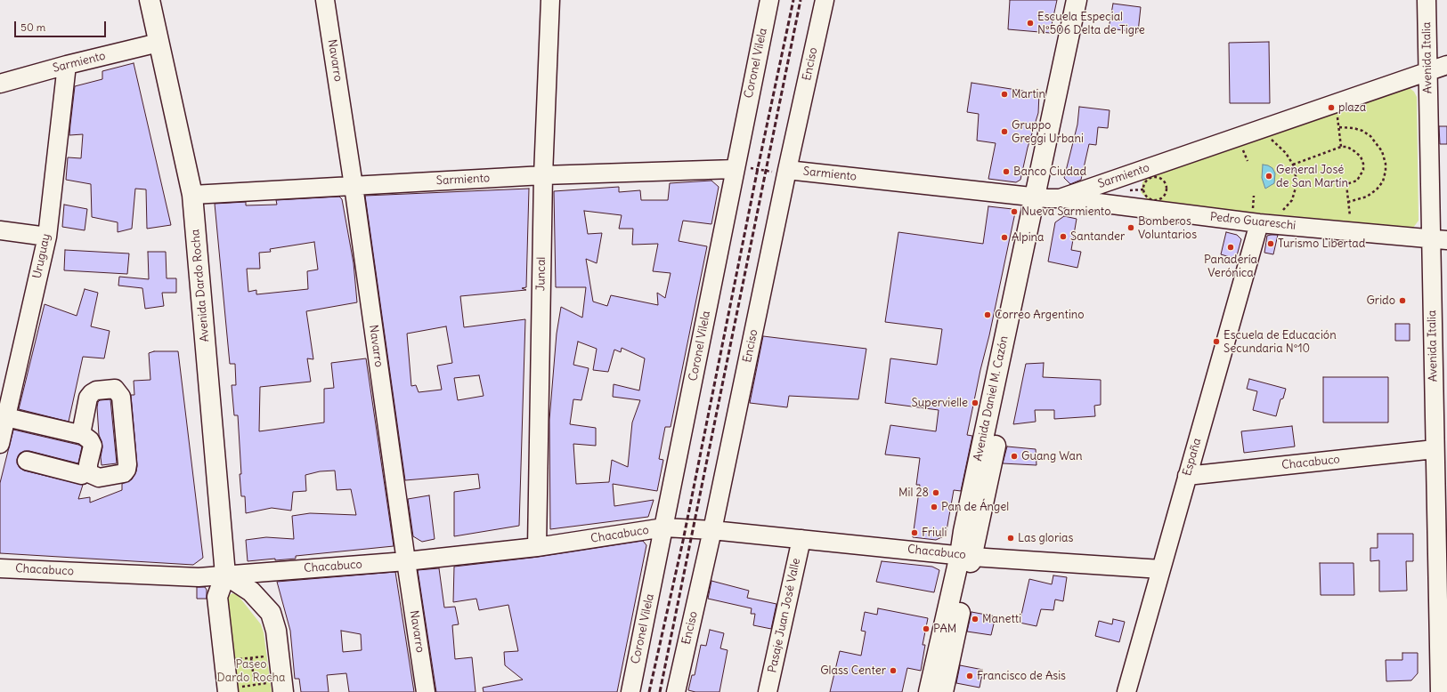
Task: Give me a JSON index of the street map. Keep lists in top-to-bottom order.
{
  "streets": {
    "main road": ["Avenida Dardo Rocha", "Avenida Daniel M. Cazón"],
    "street": [
      "Avenida Italia",
      "Navarro",
      "Sarmiento",
      "Coronel Vilela",
      "Enciso",
      "Pedro Guareschi",
      "Uruguay",
      "Juncal",
      "España",
      "Chacabuco",
      "Pasaje Juan José Valle"
    ]
  },
  "crossings": [
    ["Avenida Italia", "Sarmiento"],
    ["Avenida Italia", "Pedro Guareschi"],
    ["Avenida Italia", "Chacabuco"],
    ["Navarro", "Sarmiento"],
    ["Navarro", "Chacabuco"],
    ["Sarmiento", "Coronel Vilela"],
    ["Sarmiento", "Enciso"],
    ["Sarmiento", "Pedro Guareschi"],
    ["Sarmiento", "Uruguay"],
    ["Sarmiento", "Juncal"],
    ["Sarmiento", "Avenida Dardo Rocha"],
    ["Sarmiento", "Avenida Daniel M. Cazón"],
    ["Coronel Vilela", "Chacabuco"],
    ["Enciso", "Chacabuco"],
    ["Pedro Guareschi", "Avenida Daniel M. Cazón"],
    ["Pedro Guareschi", "España"],
    ["Juncal", "Chacabuco"],
    ["Avenida Dardo Rocha", "Chacabuco"],
    ["Avenida Daniel M. Cazón", "Chacabuco"],
    ["España", "Chacabuco"],
    ["Chacabuco", "Pasaje Juan José Valle"]
  ],
  "parks": ["Paseo Dardo Rocha"],
  "places": [
    "Escuela Especial Nº506 Delta de Tigre",
    "Martin",
    "plaza",
    "Gruppo Greggi Urbani",
    "Banco Ciudad",
    "General José de San Martín",
    "Nueva Sarmiento",
    "Bomberos Voluntarios",
    "Santander",
    "Alpina",
    "Turismo Libertad",
    "Panadería Verónica",
    "Grido",
    "Correo Argentino",
    "Escuela de Educación Secundaria Nº10",
    "Supervielle",
    "Guang Wan",
    "Mil 28",
    "Pan de Ángel",
    "Friuli",
    "Las glorias",
    "Manetti",
    "PAM",
    "Glass Center",
    "Francisco de Asis"
  ],
  "scale_bar": "50 m"
}
